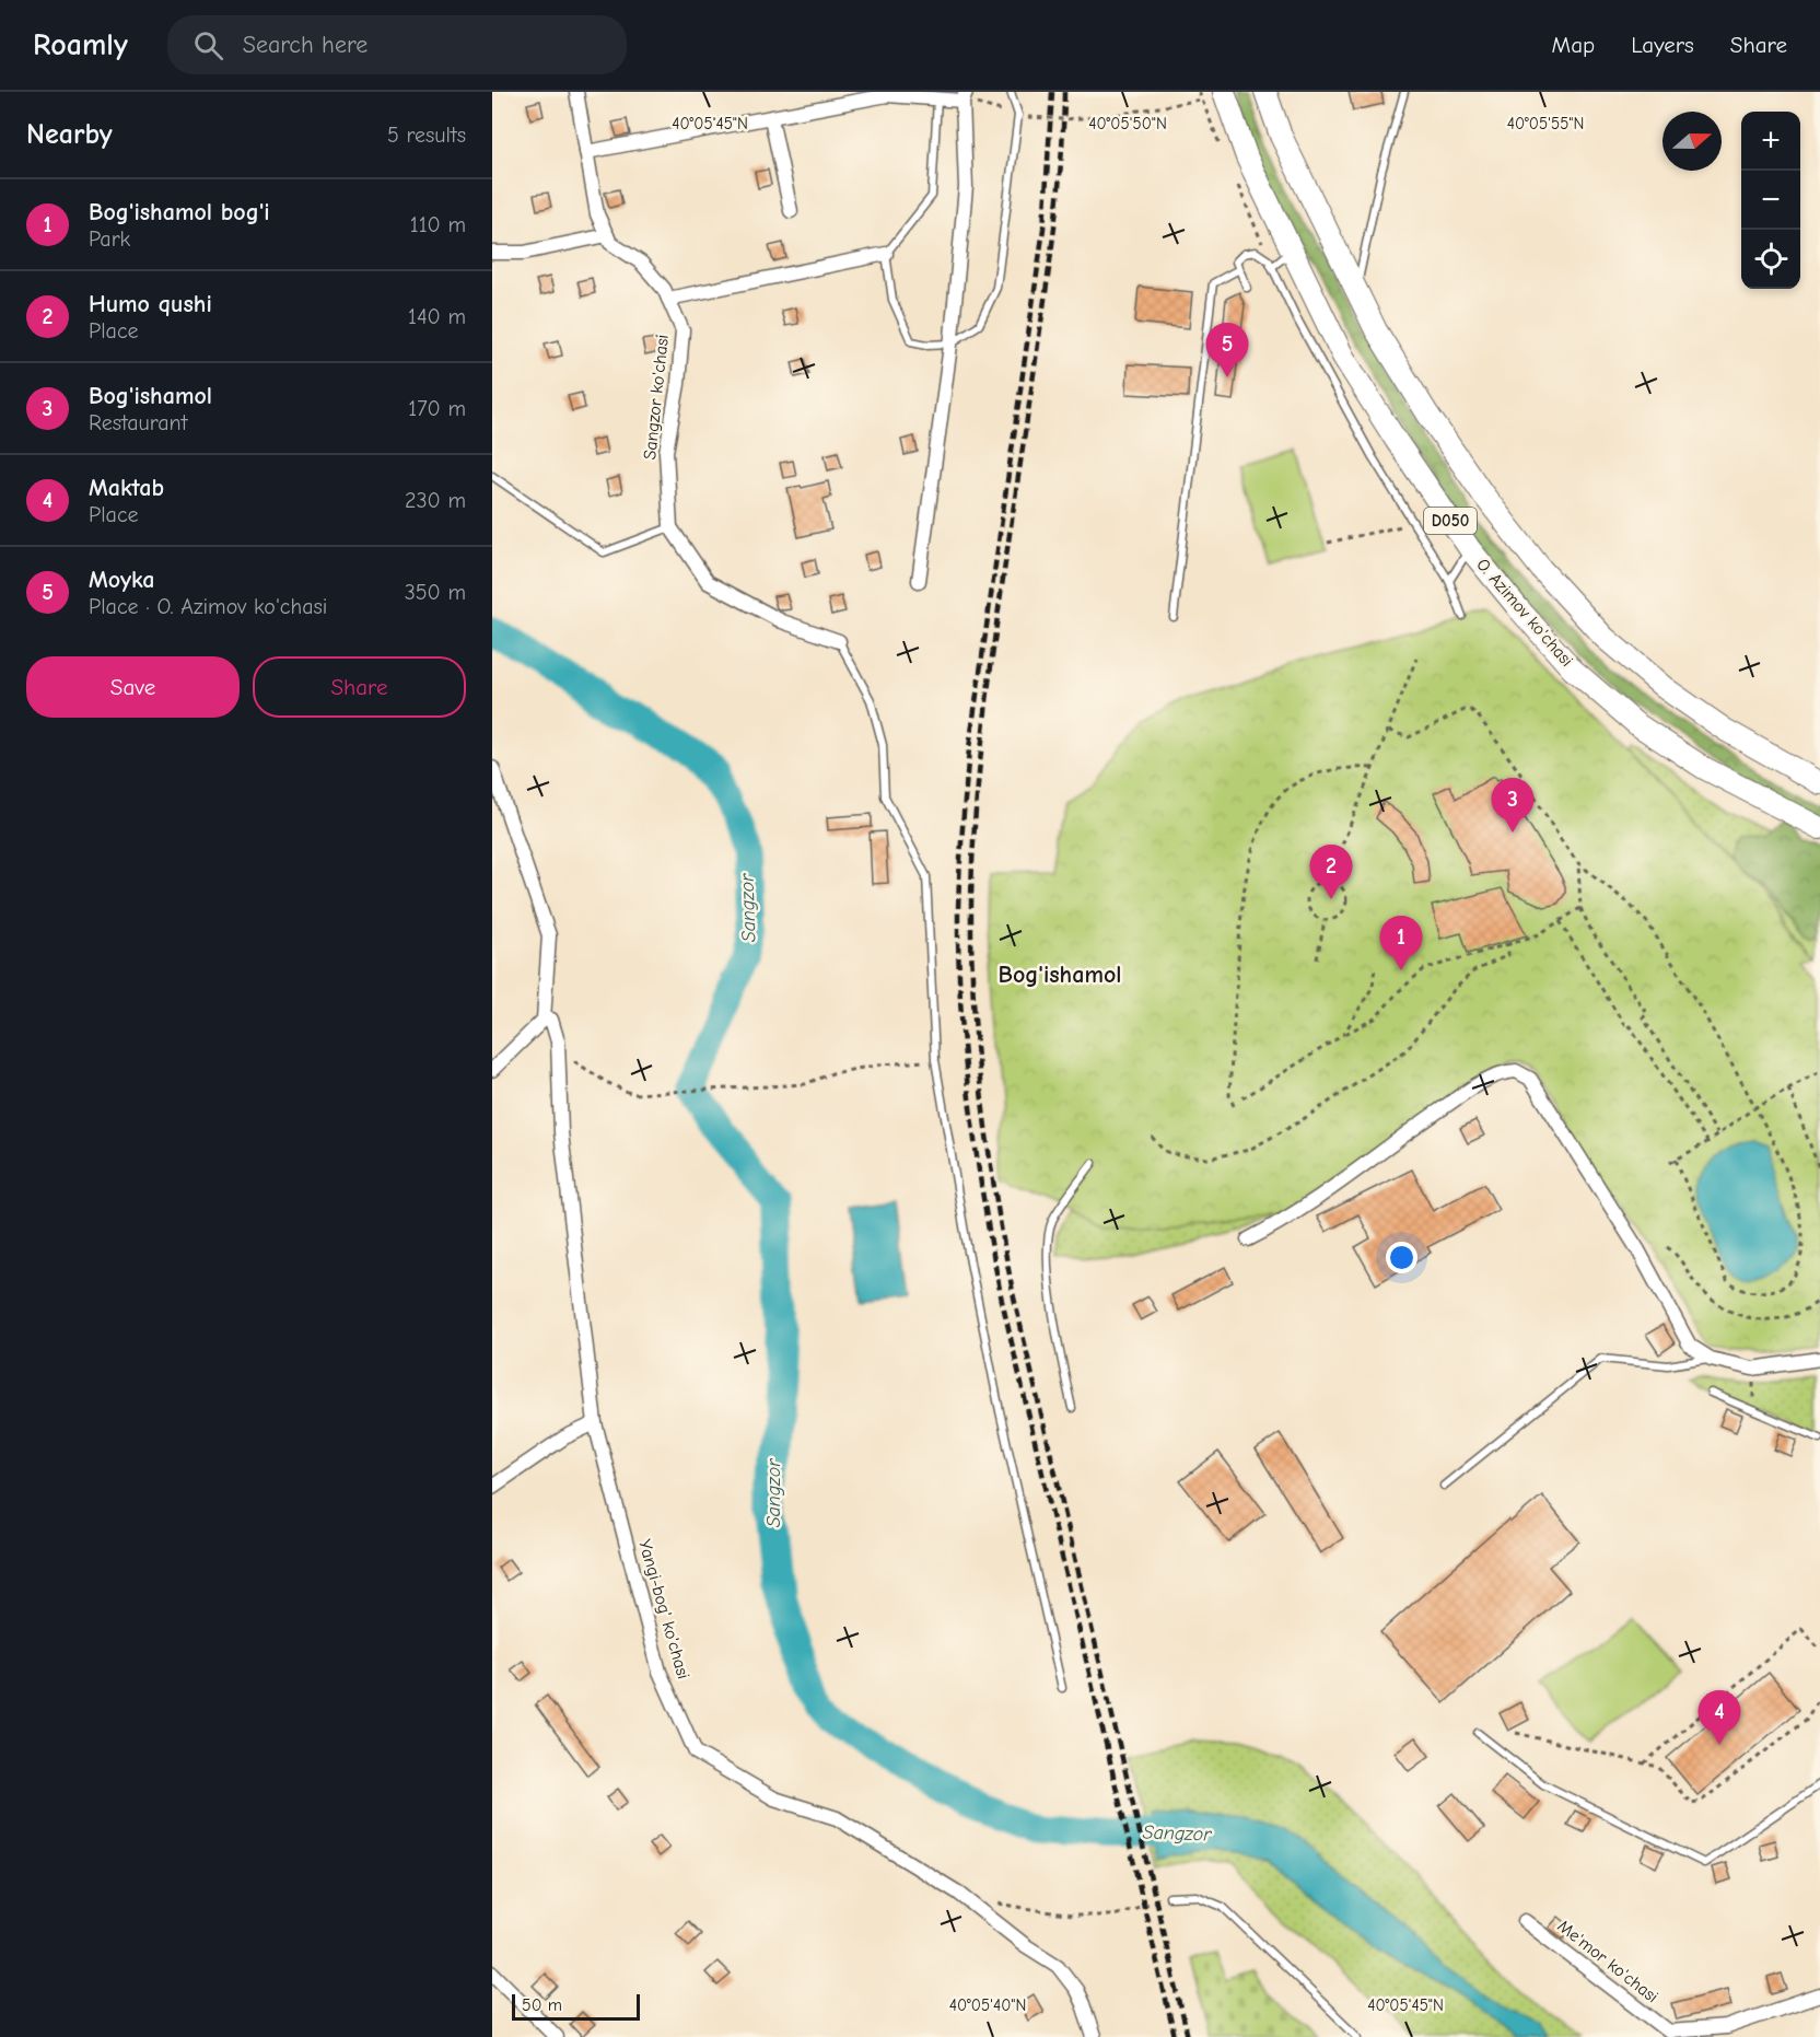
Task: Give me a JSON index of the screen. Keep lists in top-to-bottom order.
{
  "streets": {
    "main road": ["D050", "O. Azimov ko'chasi"],
    "street": ["Sangzor ko'chasi", "Yangi-bog' ko'chasi", "Me'mor ko'chasi"]
  },
  "districts": ["Bog'ishamol"],
  "water": ["Sangzor"],
  "scale_bar": "50 m",
  "north": "right",
  "page": {
    "header": "Roamly",
    "search": "Search here",
    "nav": ["Map", "Layers", "Share"],
    "heading": ["Nearby", "5 results"],
    "map_buttons": ["+", "−"],
    "list": [
      {
        "mark": "1",
        "name": "Bog'ishamol bog'i",
        "note": "Park",
        "value": "110 m"
      },
      {
        "mark": "2",
        "name": "Humo qushi",
        "note": "Place",
        "value": "140 m"
      },
      {
        "mark": "3",
        "name": "Bog'ishamol",
        "note": "Restaurant",
        "value": "170 m"
      },
      {
        "mark": "4",
        "name": "Maktab",
        "note": "Place",
        "value": "230 m"
      },
      {
        "mark": "5",
        "name": "Moyka",
        "note": "Place · O. Azimov ko'chasi",
        "value": "350 m"
      }
    ],
    "pins": [
      "5",
      "3",
      "2",
      "1",
      "4"
    ],
    "buttons": ["Save", "Share"],
    "scale": "50 m"
  },
  "coordinates": [
    "40°05'55\"N",
    "40°05'45\"N",
    "40°05'50\"N",
    "40°05'40\"N"
  ]
}
